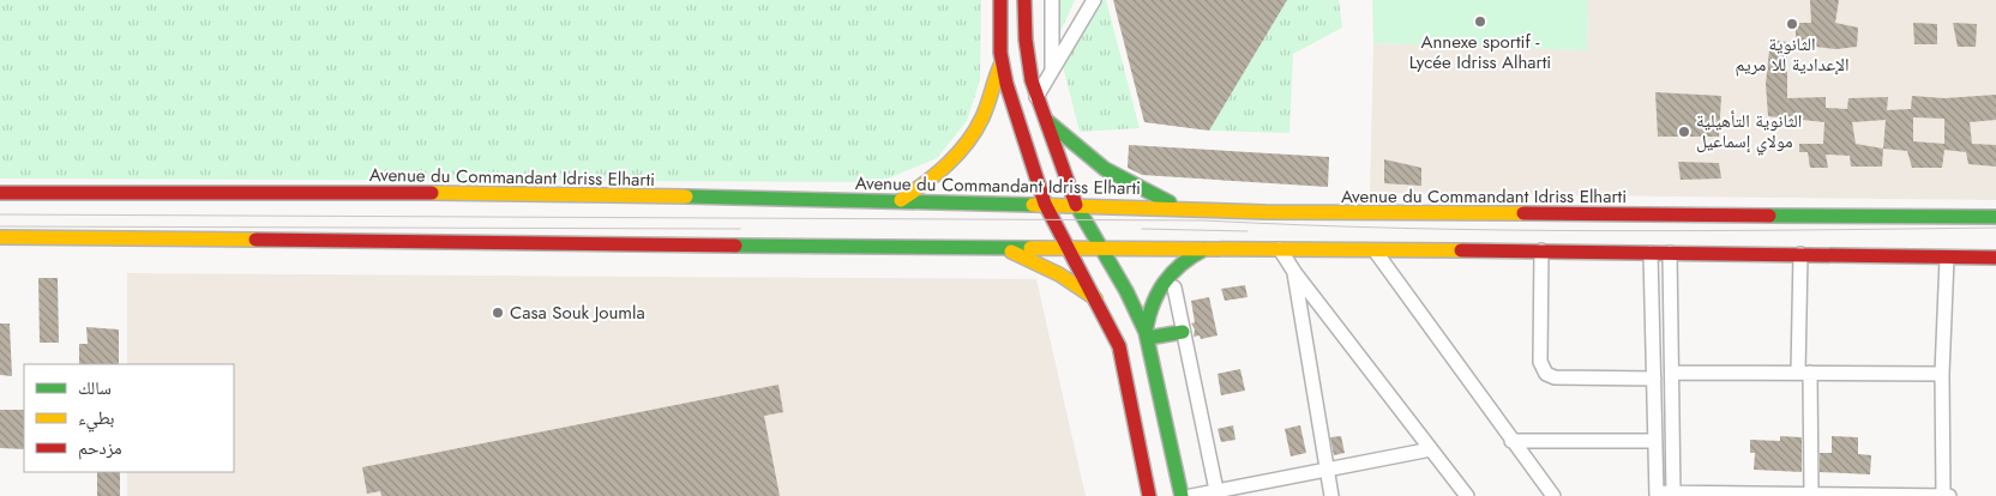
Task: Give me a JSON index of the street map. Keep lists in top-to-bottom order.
{
  "streets": {
    "main road": ["Avenue du Commandant Idriss Elharti"]
  },
  "places": [
    "Annexe sportif - Lycée Idriss Alharti",
    "الثانوية الإعدادية للا مريم",
    "الثانوية التأهيلية مولاي إسماعيل",
    "Casa Souk Joumla"
  ],
  "legend": ["سالك", "بطيء", "مزدحم"]
}
